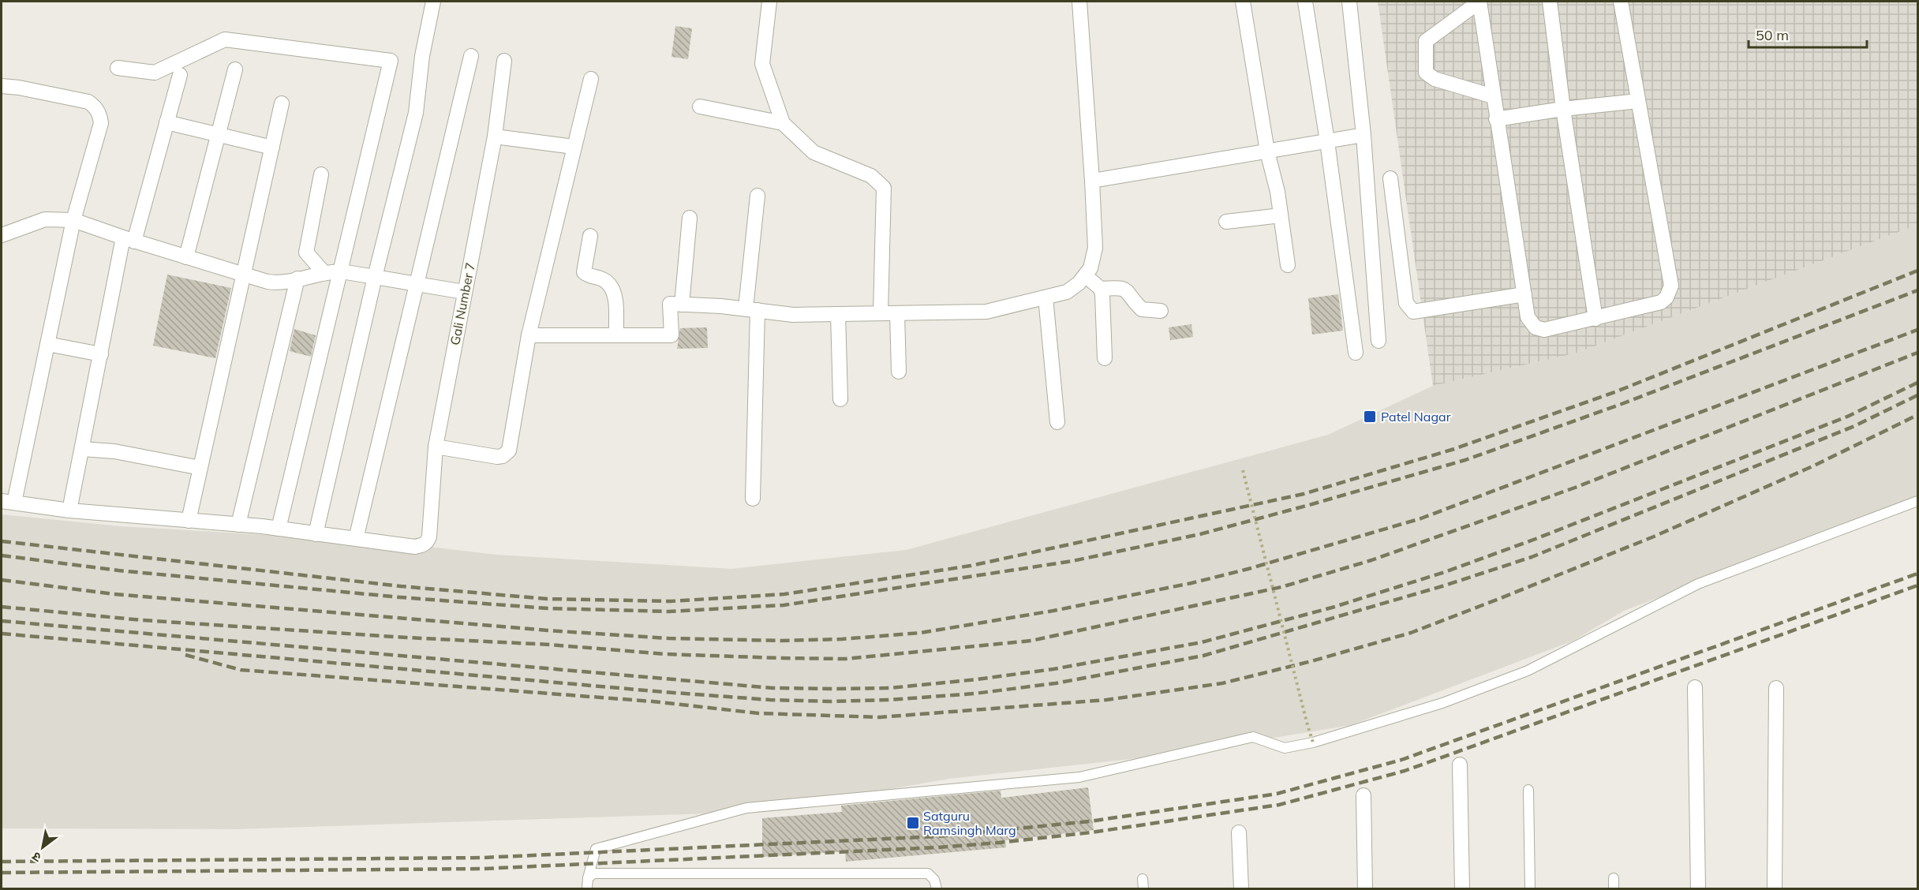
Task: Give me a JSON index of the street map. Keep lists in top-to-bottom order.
{
  "streets": {
    "street": ["Gali Number 7"]
  },
  "places": {
    "transit": ["Patel Nagar", "Satguru Ramsingh Marg"]
  },
  "scale_bar": "50 m",
  "north": "bottom left"
}
